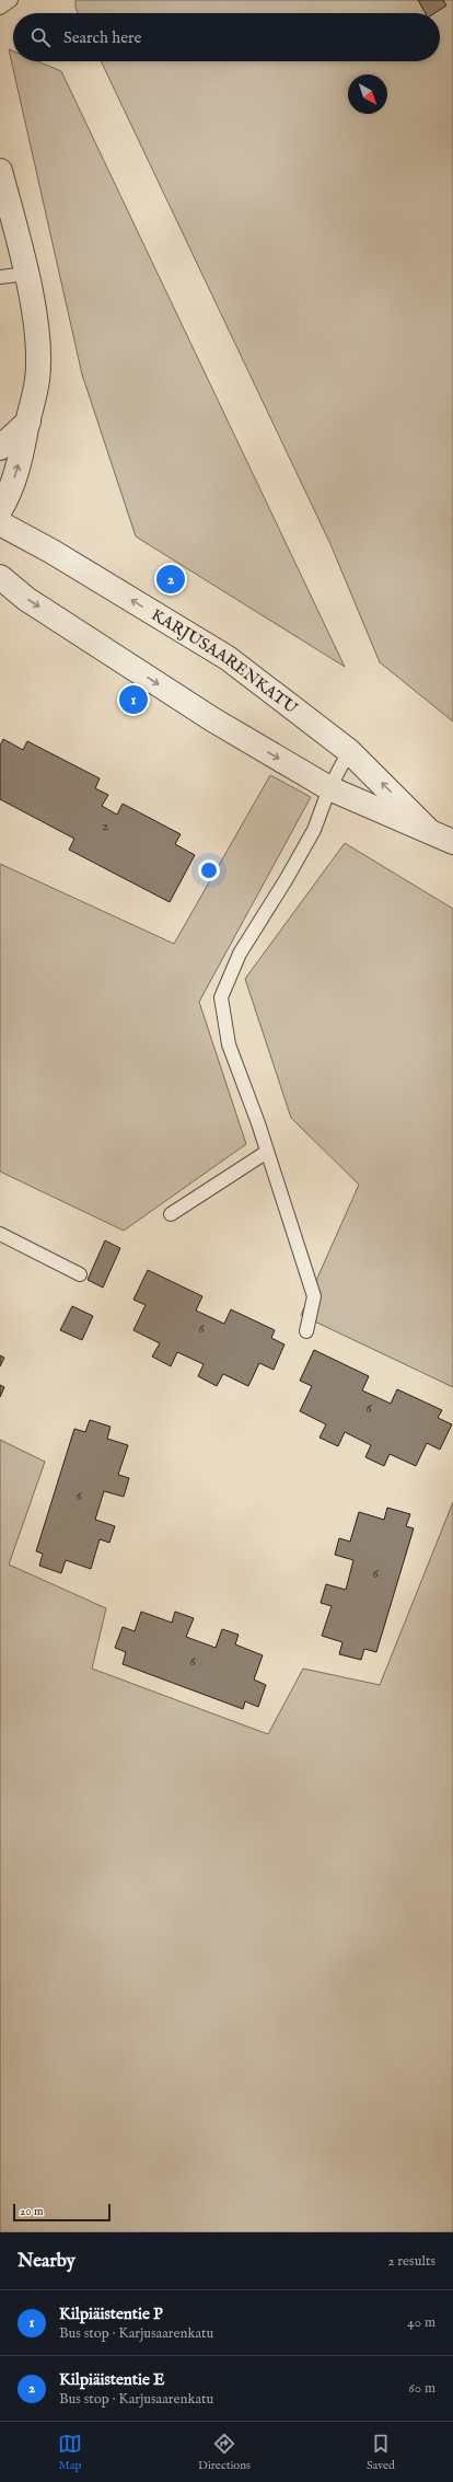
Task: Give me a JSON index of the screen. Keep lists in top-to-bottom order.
{
  "streets": {
    "street": ["KARJUSAARENKATU"]
  },
  "house_numbers": [
    "2",
    "6",
    "6",
    "6",
    "6",
    "6"
  ],
  "scale_bar": "20 m",
  "north": "bottom right",
  "page": {
    "search": "Search here",
    "pins": ["2", "1"],
    "scale": "20 m",
    "heading": ["Nearby", "2 results"],
    "list": [
      {
        "mark": "1",
        "name": "Kilpiäistentie P",
        "note": "Bus stop · Karjusaarenkatu",
        "value": "40 m"
      },
      {
        "mark": "2",
        "name": "Kilpiäistentie E",
        "note": "Bus stop · Karjusaarenkatu",
        "value": "60 m"
      }
    ],
    "nav": ["Map", "Directions", "Saved"]
  }
}
